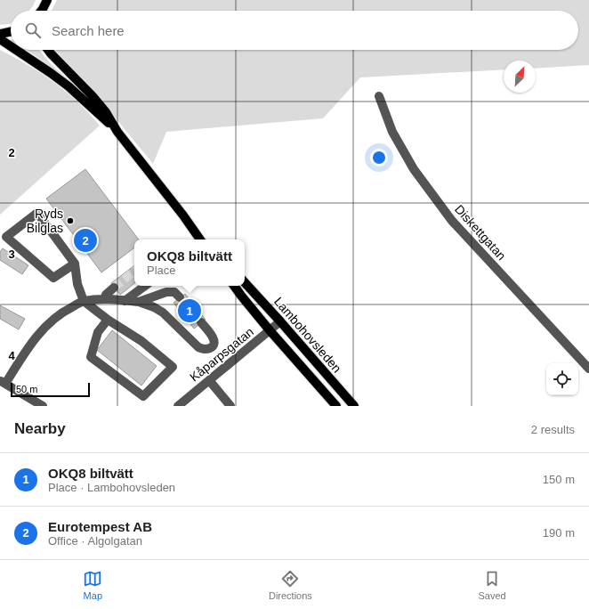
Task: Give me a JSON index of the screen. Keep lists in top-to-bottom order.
{
  "streets": {
    "main road": ["Lambohovsleden"],
    "street": ["Diskettgatan", "Kåparpsgatan"]
  },
  "crossings": [
    ["Lambohovsleden", "Kåparpsgatan"]
  ],
  "places": ["Ryds Bilglas"],
  "scale_bar": "50 m",
  "north": "top right",
  "page": {
    "search": "Search here",
    "pins": ["2", "1"],
    "popup": ["OKQ8 biltvätt", "Place"],
    "scale": "50 m",
    "heading": ["Nearby", "2 results"],
    "list": [
      {
        "mark": "1",
        "name": "OKQ8 biltvätt",
        "note": "Place · Lambohovsleden",
        "value": "150 m"
      },
      {
        "mark": "2",
        "name": "Eurotempest AB",
        "note": "Office · Algolgatan",
        "value": "190 m"
      }
    ],
    "nav": ["Map", "Directions", "Saved"]
  },
  "grid": {
    "rows": ["2", "3", "4"]
  }
}
